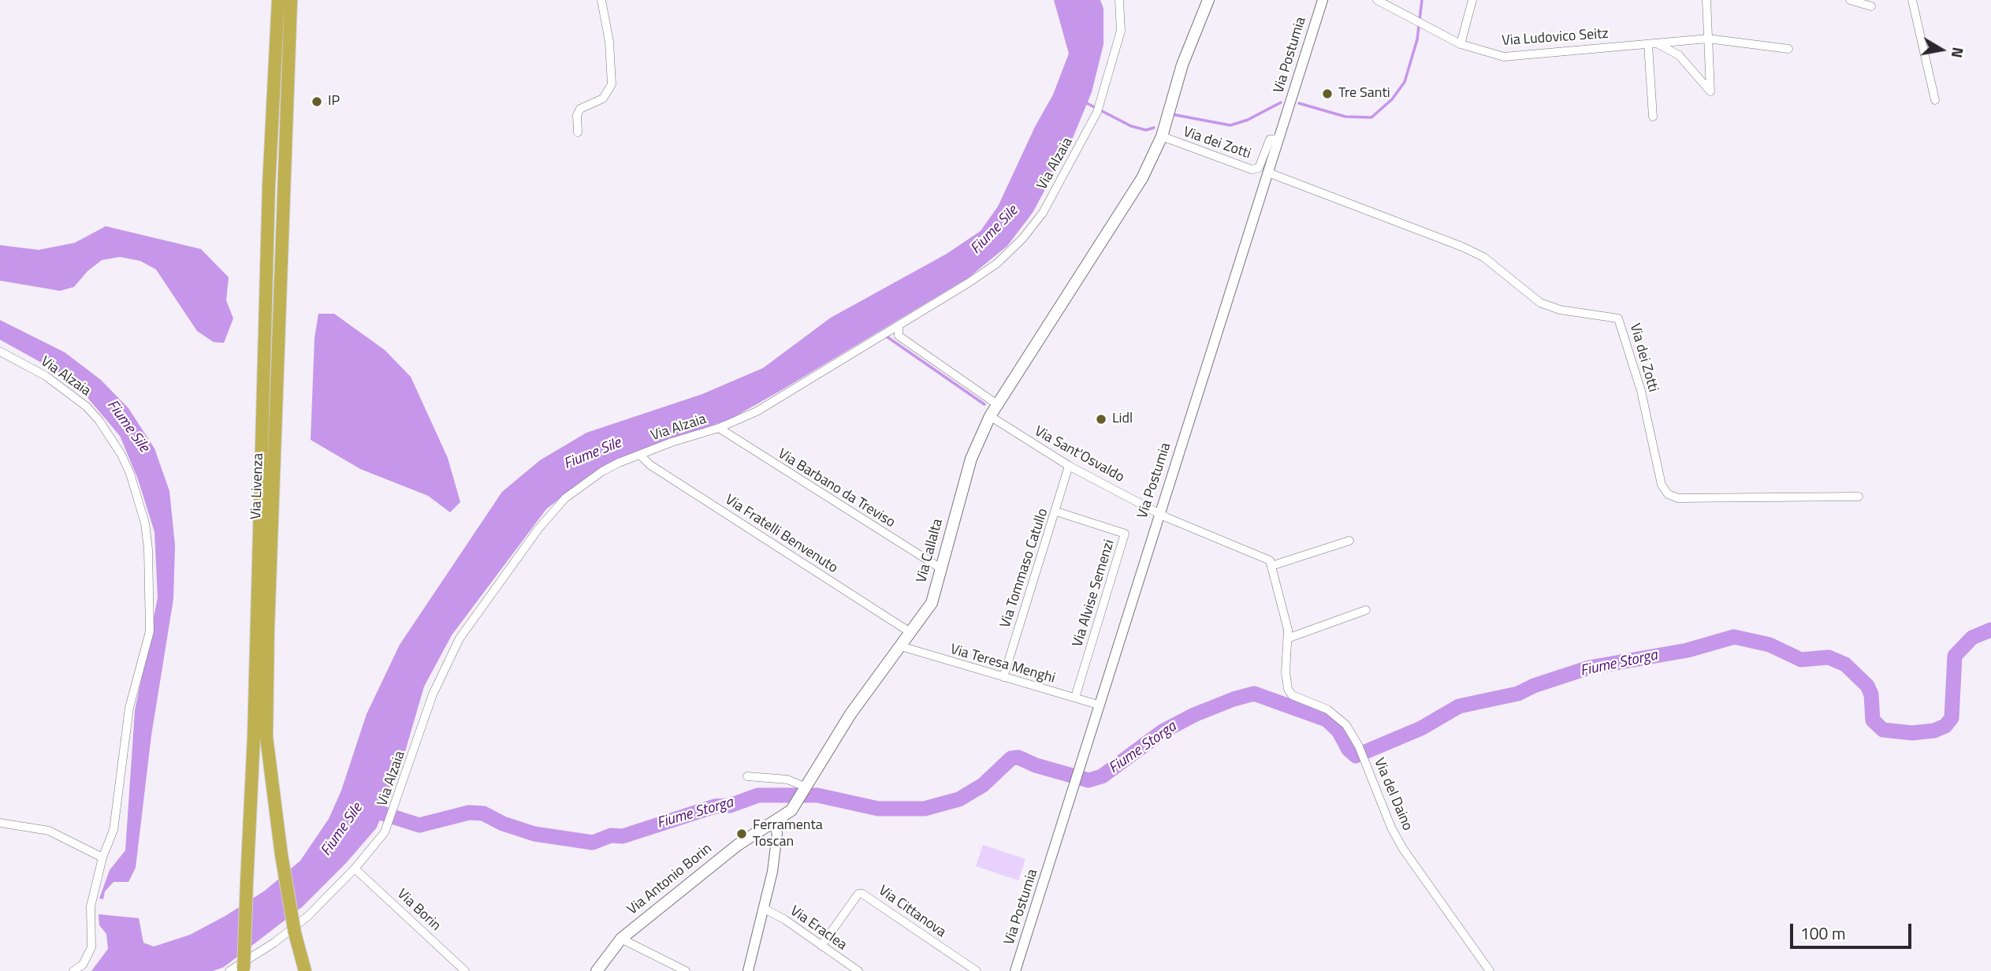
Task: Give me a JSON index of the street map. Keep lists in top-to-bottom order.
{
  "streets": {
    "highway": ["Via Livenza"],
    "main road": ["Via Callalta", "Via Antonio Borin"],
    "street": [
      "Via Ludovico Seitz",
      "Via Postumia",
      "Via dei Zotti",
      "Via Alzaia",
      "Via Sant'Osvaldo",
      "Via Barbano da Treviso",
      "Via Fratelli Benvenuto",
      "Via Tommaso Catullo",
      "Via Alvise Semenzi",
      "Via Teresa Menghi",
      "Via del Daino",
      "Via Borin",
      "Via Cittanova",
      "Via Eraclea"
    ]
  },
  "crossings": [
    ["Via Postumia", "Via dei Zotti"],
    ["Via Postumia", "Via Sant'Osvaldo"],
    ["Via Postumia", "Via Teresa Menghi"],
    ["Via Postumia", "Via del Daino"],
    ["Via dei Zotti", "Via Callalta"],
    ["Via Alzaia", "Via Barbano da Treviso"],
    ["Via Alzaia", "Via Fratelli Benvenuto"],
    ["Via Alzaia", "Via Borin"],
    ["Via Sant'Osvaldo", "Via Callalta"],
    ["Via Sant'Osvaldo", "Via Tommaso Catullo"],
    ["Via Sant'Osvaldo", "Via del Daino"],
    ["Via Barbano da Treviso", "Via Callalta"],
    ["Via Fratelli Benvenuto", "Via Callalta"],
    ["Via Callalta", "Via Teresa Menghi"],
    ["Via Callalta", "Via Antonio Borin"],
    ["Via Tommaso Catullo", "Via Alvise Semenzi"],
    ["Via Tommaso Catullo", "Via Teresa Menghi"],
    ["Via Alvise Semenzi", "Via Teresa Menghi"],
    ["Via Cittanova", "Via Eraclea"]
  ],
  "water": ["Fiume Sile", "Fiume Storga"],
  "places": [
    "Tre Santi",
    "IP",
    "Lidl",
    "Ferramenta Toscan"
  ],
  "scale_bar": "100 m",
  "north": "right"
}
